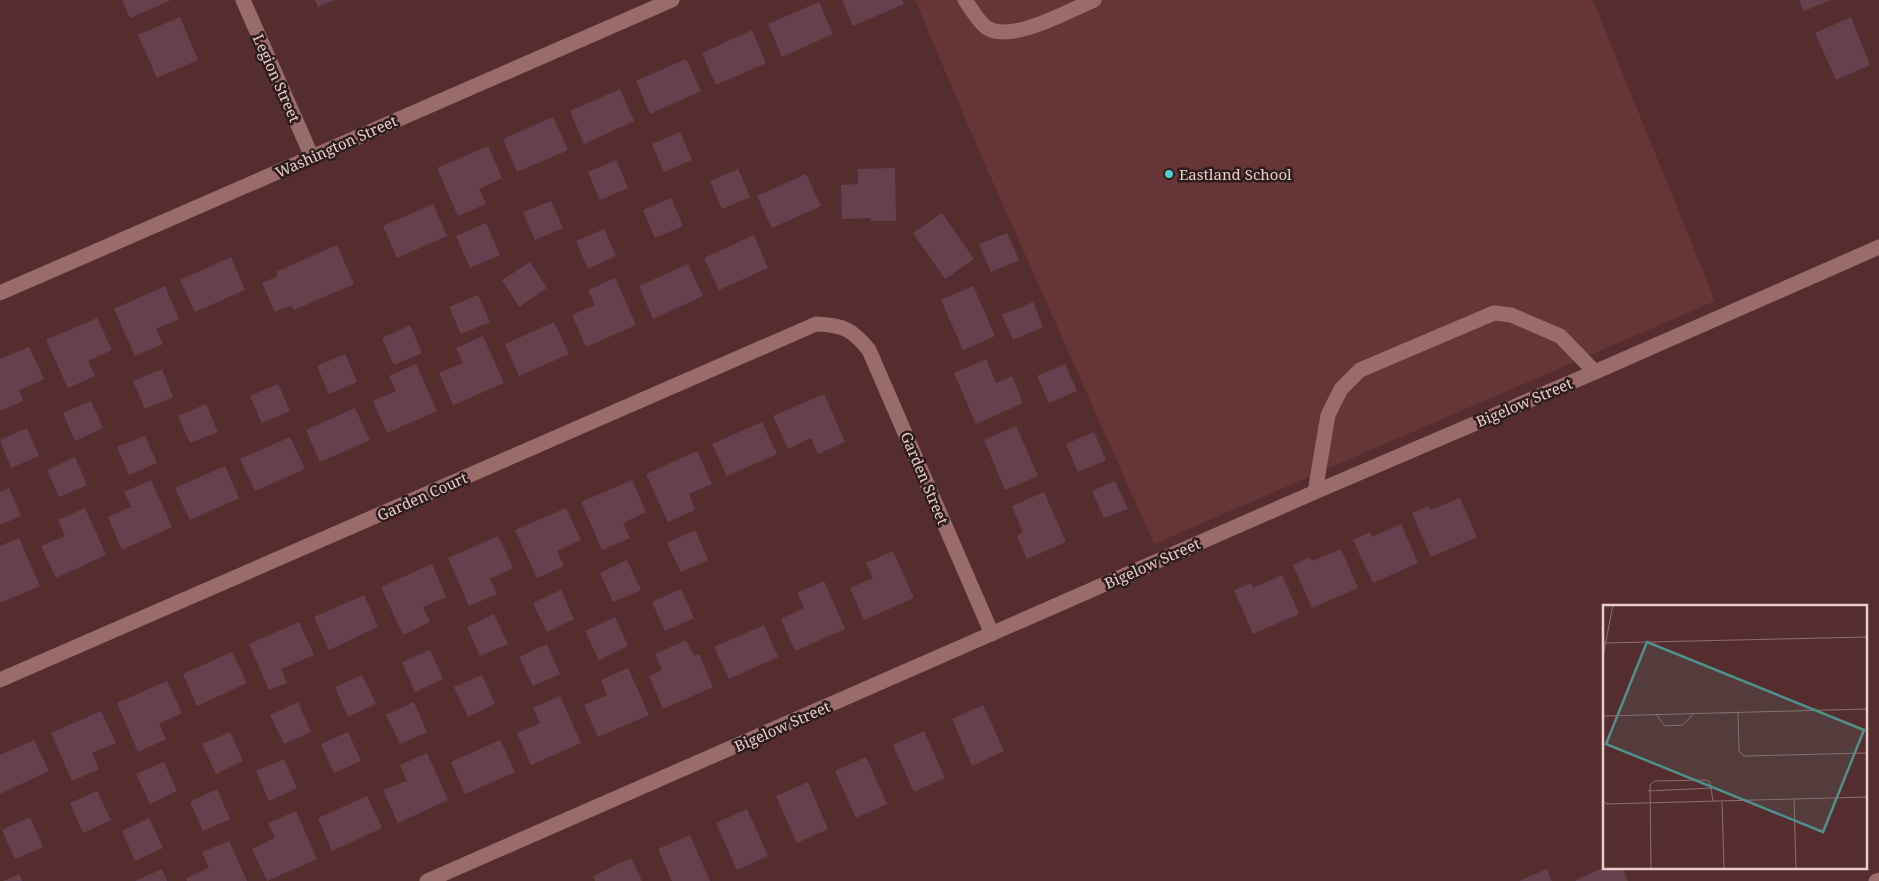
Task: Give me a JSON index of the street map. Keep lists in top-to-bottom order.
{
  "streets": {
    "street": [
      "Legion Street",
      "Washington Street",
      "Bigelow Street",
      "Garden Street",
      "Garden Court"
    ]
  },
  "crossings": [
    ["Legion Street", "Washington Street"],
    ["Bigelow Street", "Garden Street"],
    ["Garden Street", "Garden Court"]
  ],
  "places": ["Eastland School"]
}
